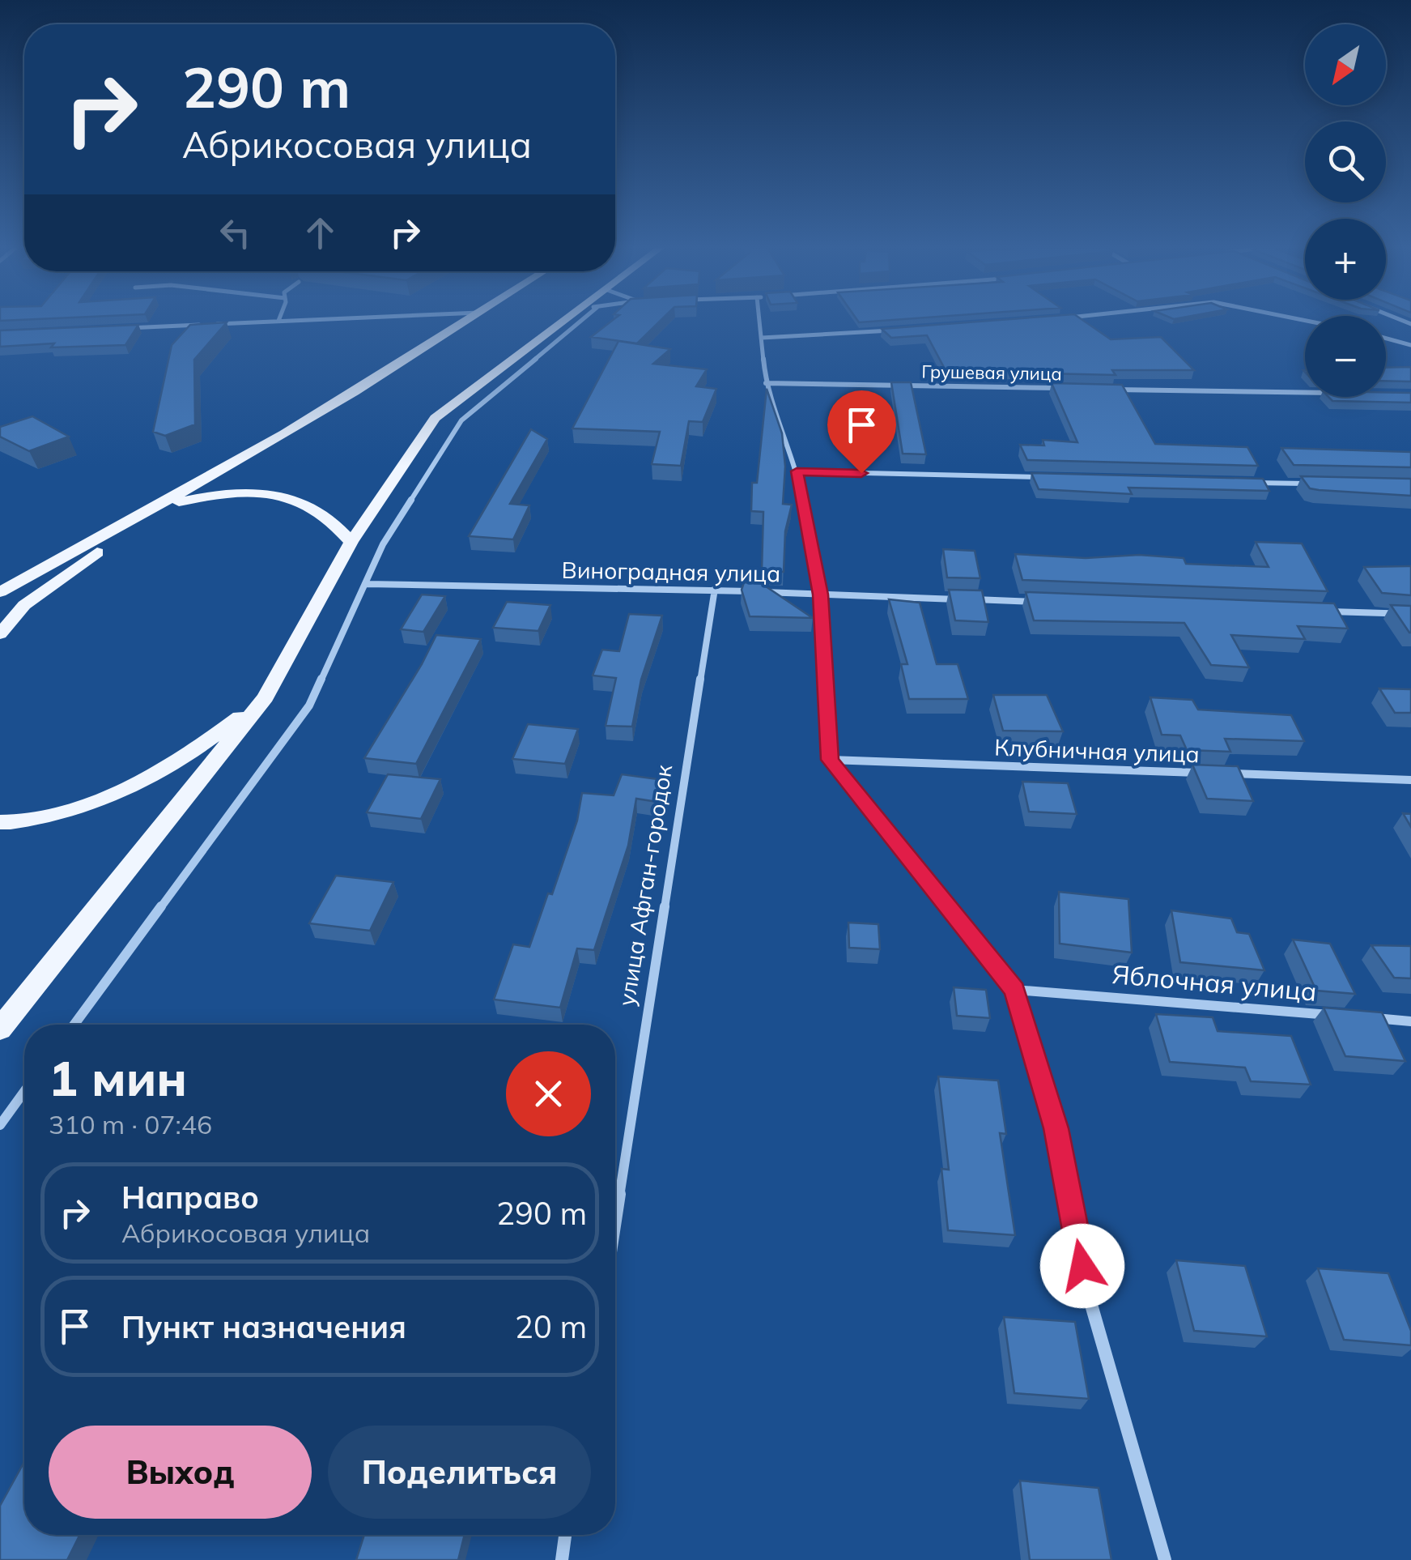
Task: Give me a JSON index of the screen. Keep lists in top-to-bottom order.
{
  "streets": {
    "street": [
      "Грушевая улица",
      "Виноградная улица",
      "Клубничная улица",
      "улица Афган-городок",
      "Яблочная улица"
    ]
  },
  "crossings": [
    ["Виноградная улица", "улица Афган-городок"]
  ],
  "north": "bottom left",
  "page": {
    "map_buttons": ["+", "−"],
    "turn": ["290 m", "Абрикосовая улица"],
    "heading": ["1 мин", "310 m · 07:46"],
    "list": [
      {
        "name": "Направо",
        "note": "Абрикосовая улица",
        "value": "290 m"
      },
      {
        "name": "Пункт назначения",
        "value": "20 m"
      }
    ],
    "buttons": ["Выход", "Поделиться"]
  }
}
